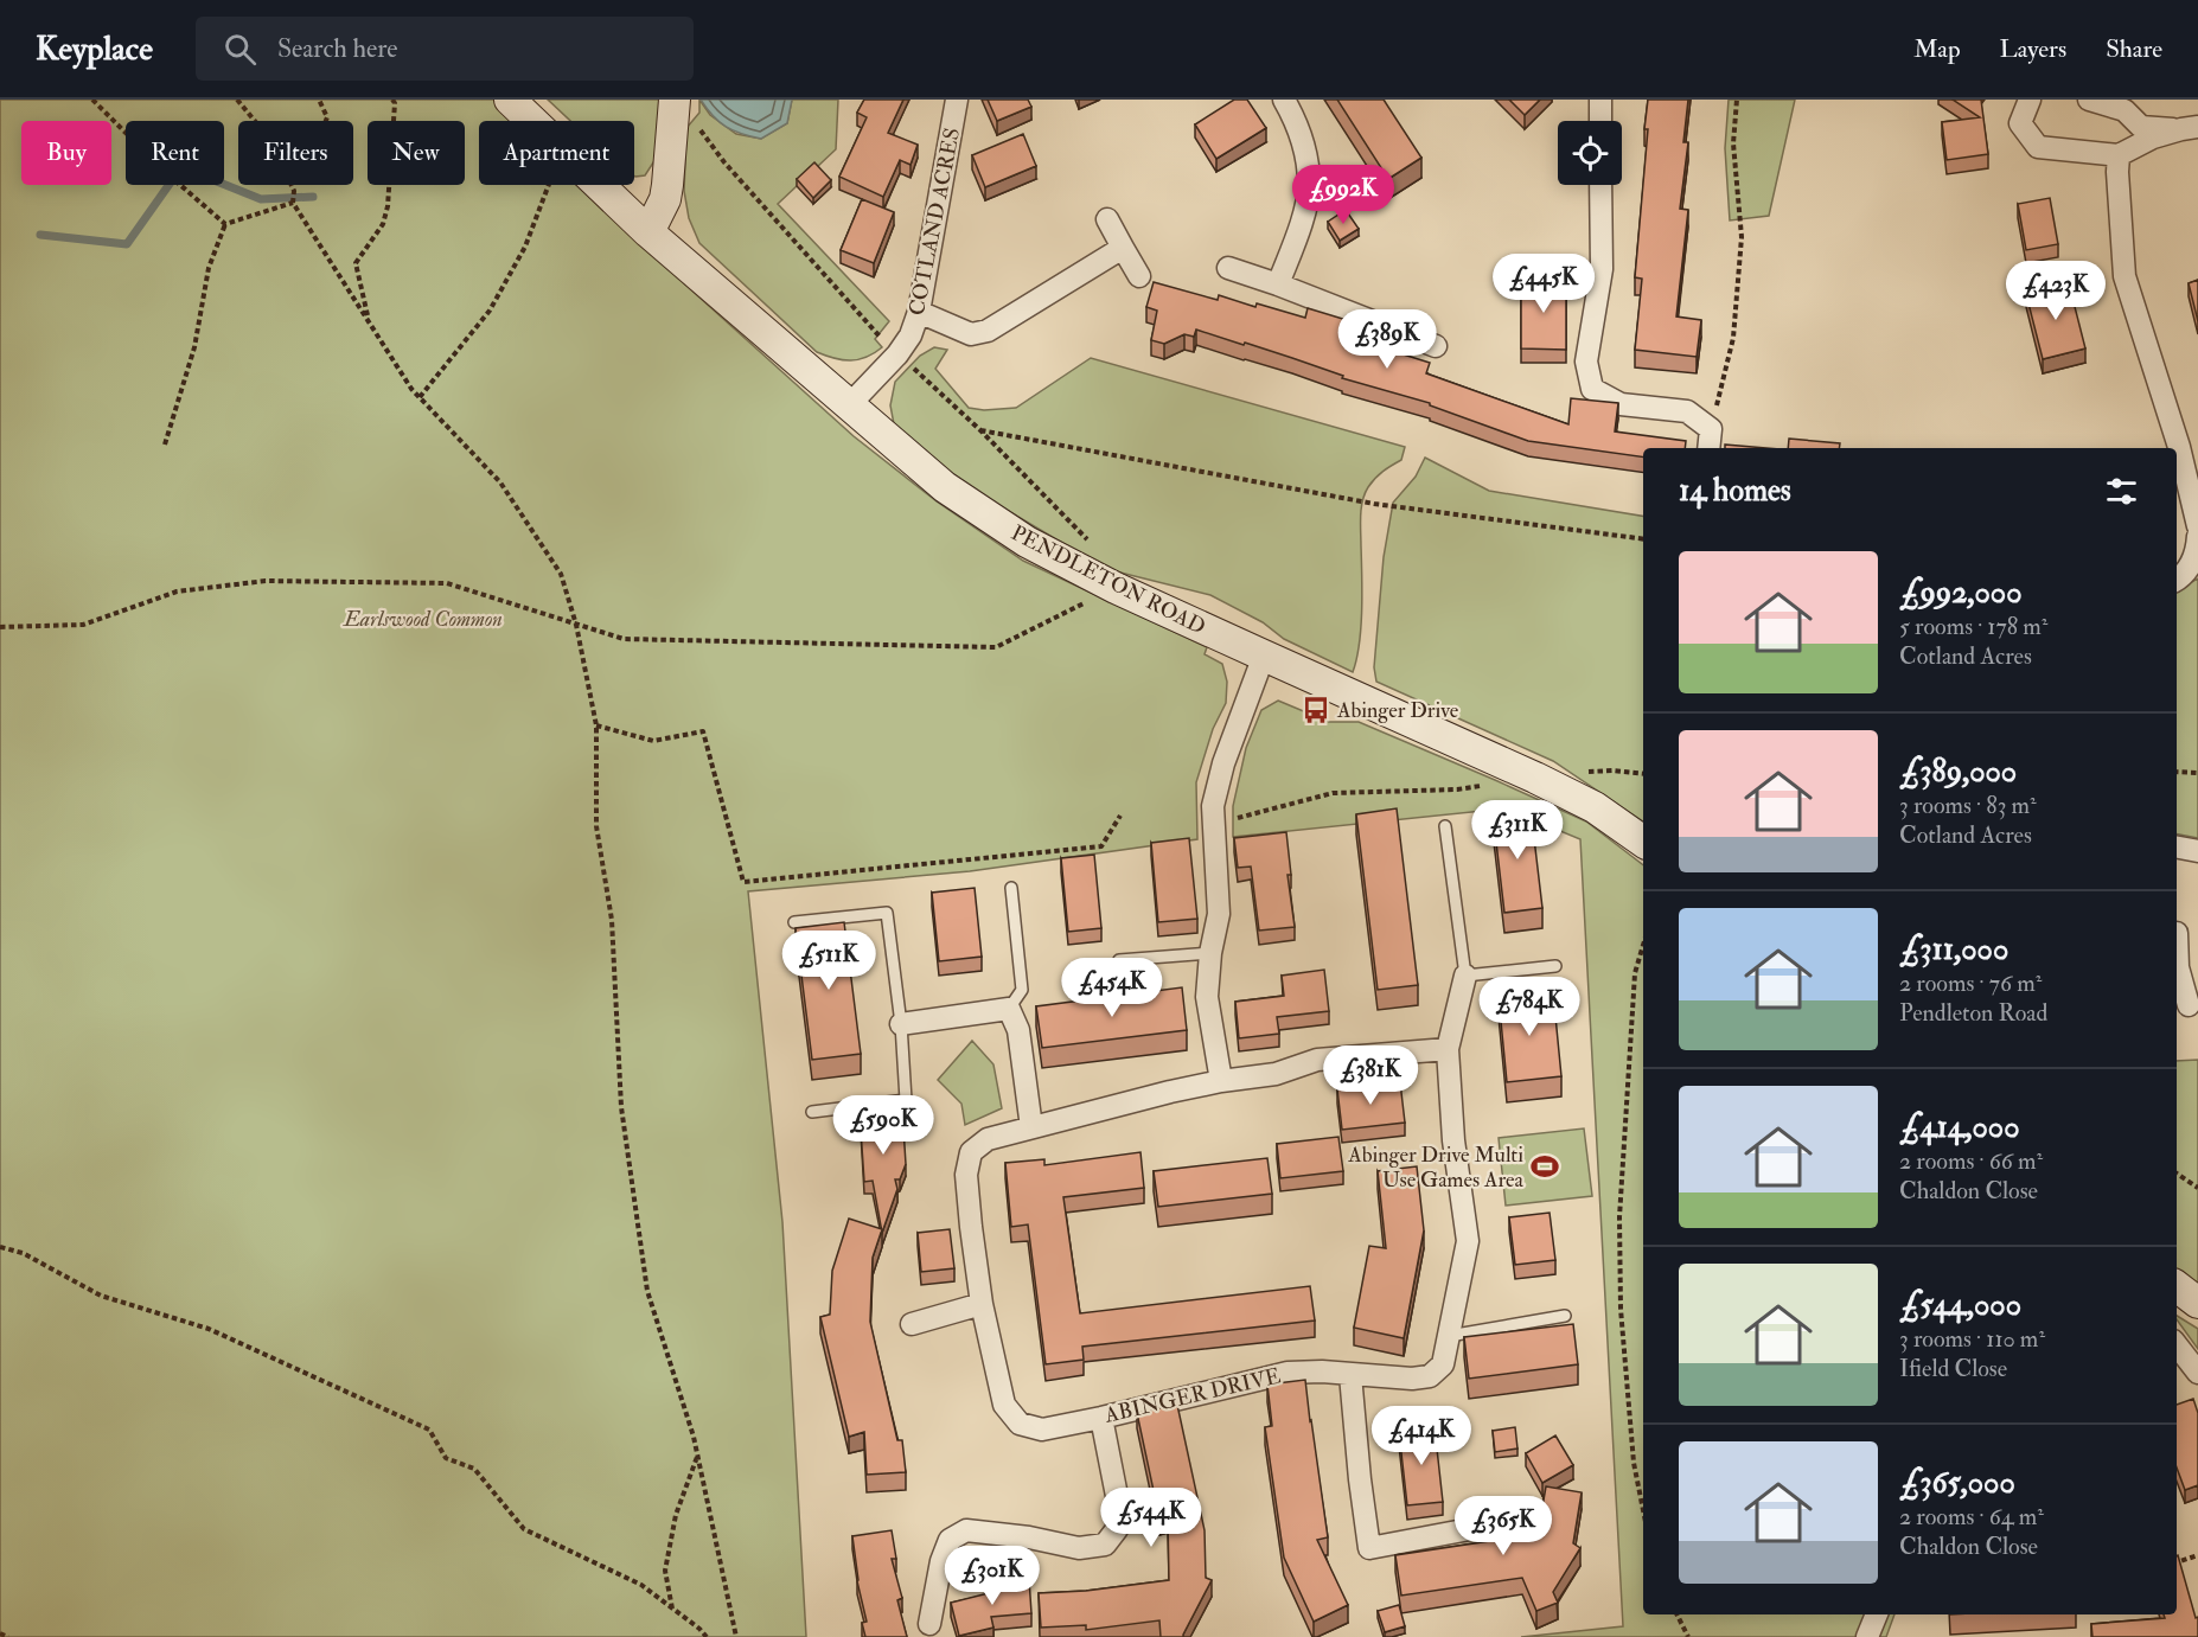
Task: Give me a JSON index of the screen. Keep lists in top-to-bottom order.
{
  "streets": {
    "street": ["COTLAND ACRES", "PENDLETON ROAD", "ABINGER DRIVE"]
  },
  "crossings": [
    ["COTLAND ACRES", "PENDLETON ROAD"]
  ],
  "parks": ["Earlswood Common"],
  "places": {
    "bus stop": ["Abinger Drive"],
    "sports": ["Abinger Drive Multi Use Games Area"]
  },
  "page": {
    "header": "Keyplace",
    "search": "Search here",
    "nav": ["Map", "Layers", "Share"],
    "chip": [
      "Buy",
      "Rent",
      "Filters",
      "New",
      "Apartment"
    ],
    "price": [
      "£992K",
      "£445K",
      "£423K",
      "£389K",
      "£311K",
      "£511K",
      "£454K",
      "£784K",
      "£381K",
      "£590K",
      "£414K",
      "£544K",
      "£365K",
      "£301K"
    ],
    "heading": "14 homes",
    "list": [
      {
        "name": "£992,000",
        "note": "5 rooms · 178 m² · Cotland Acres"
      },
      {
        "name": "£389,000",
        "note": "3 rooms · 83 m² · Cotland Acres"
      },
      {
        "name": "£311,000",
        "note": "2 rooms · 76 m² · Pendleton Road"
      },
      {
        "name": "£414,000",
        "note": "2 rooms · 66 m² · Chaldon Close"
      },
      {
        "name": "£544,000",
        "note": "3 rooms · 110 m² · Ifield Close"
      },
      {
        "name": "£365,000",
        "note": "2 rooms · 64 m² · Chaldon Close"
      }
    ]
  }
}
